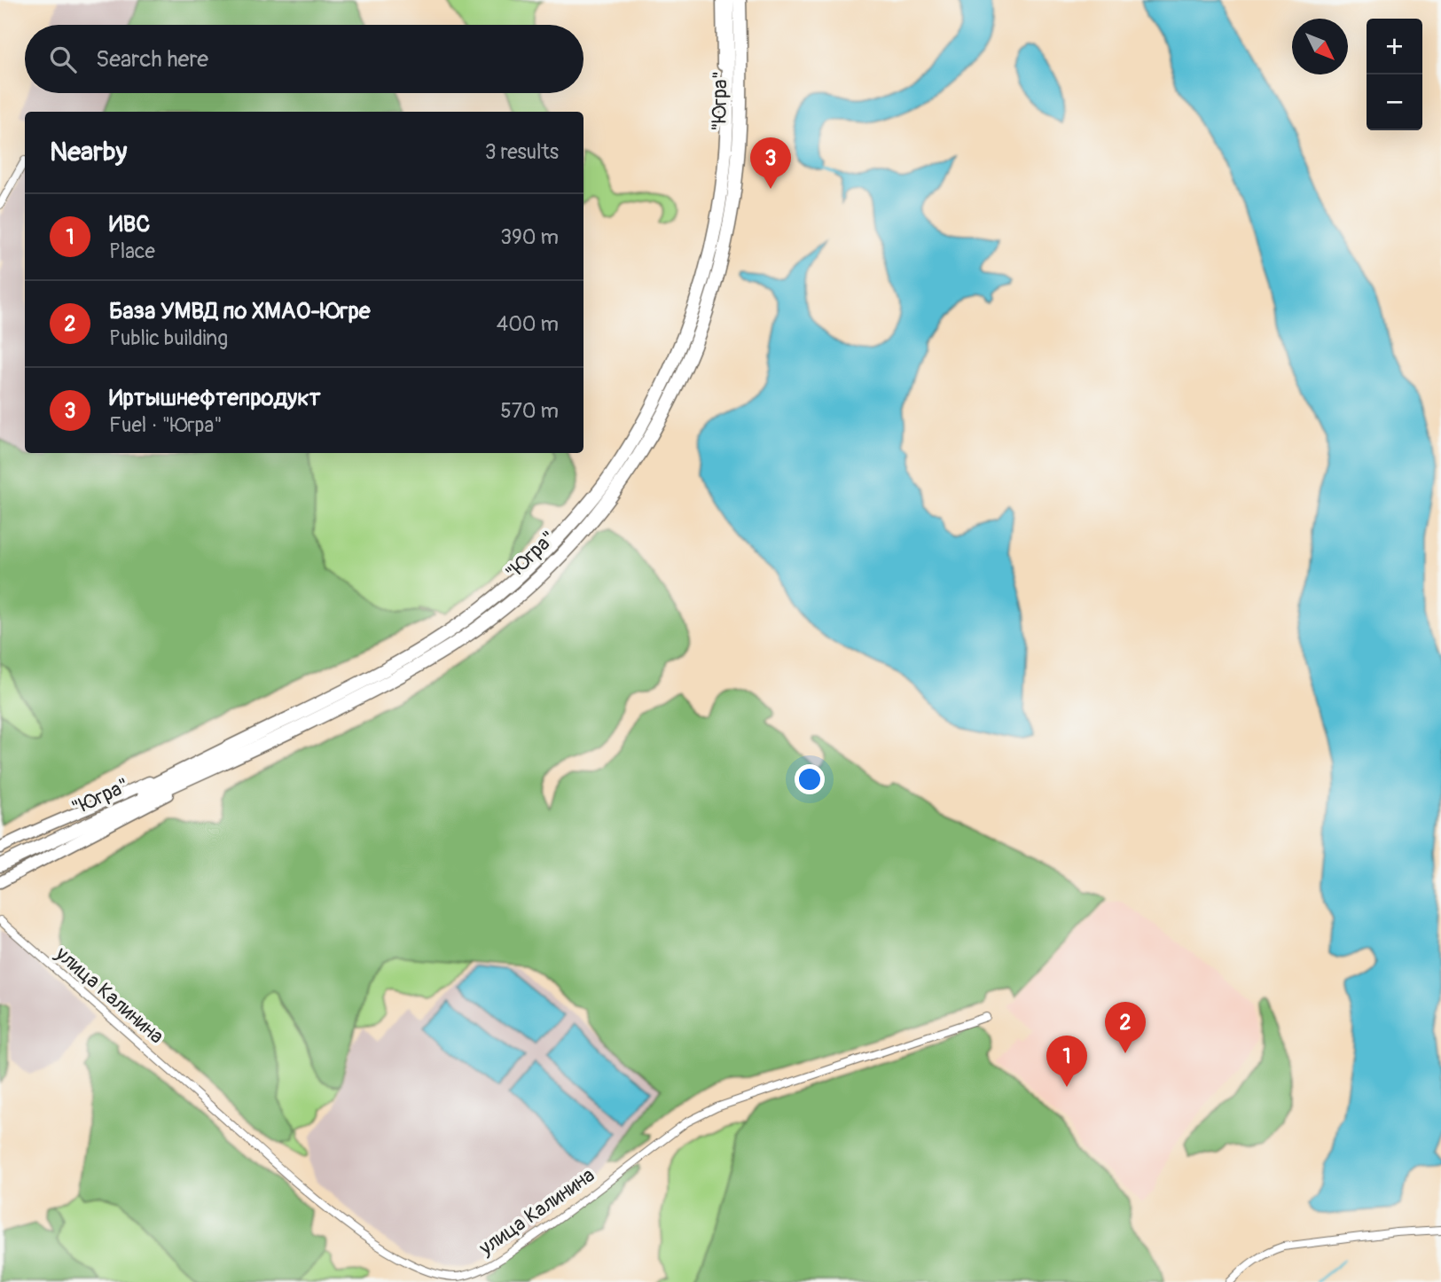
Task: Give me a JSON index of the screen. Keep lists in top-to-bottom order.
{
  "streets": {
    "highway": ["\"Югра\""],
    "street": ["улица Калинина"]
  },
  "north": "bottom right",
  "page": {
    "map_buttons": ["+", "−"],
    "search": "Search here",
    "heading": ["Nearby", "3 results"],
    "pins": ["3", "2", "1"],
    "list": [
      {
        "mark": "1",
        "name": "ИВС",
        "note": "Place",
        "value": "390 m"
      },
      {
        "mark": "2",
        "name": "База УМВД по ХМАО-Югре",
        "note": "Public building",
        "value": "400 m"
      },
      {
        "mark": "3",
        "name": "Иртышнефтепродукт",
        "note": "Fuel · \"Югра\"",
        "value": "570 m"
      }
    ]
  }
}
